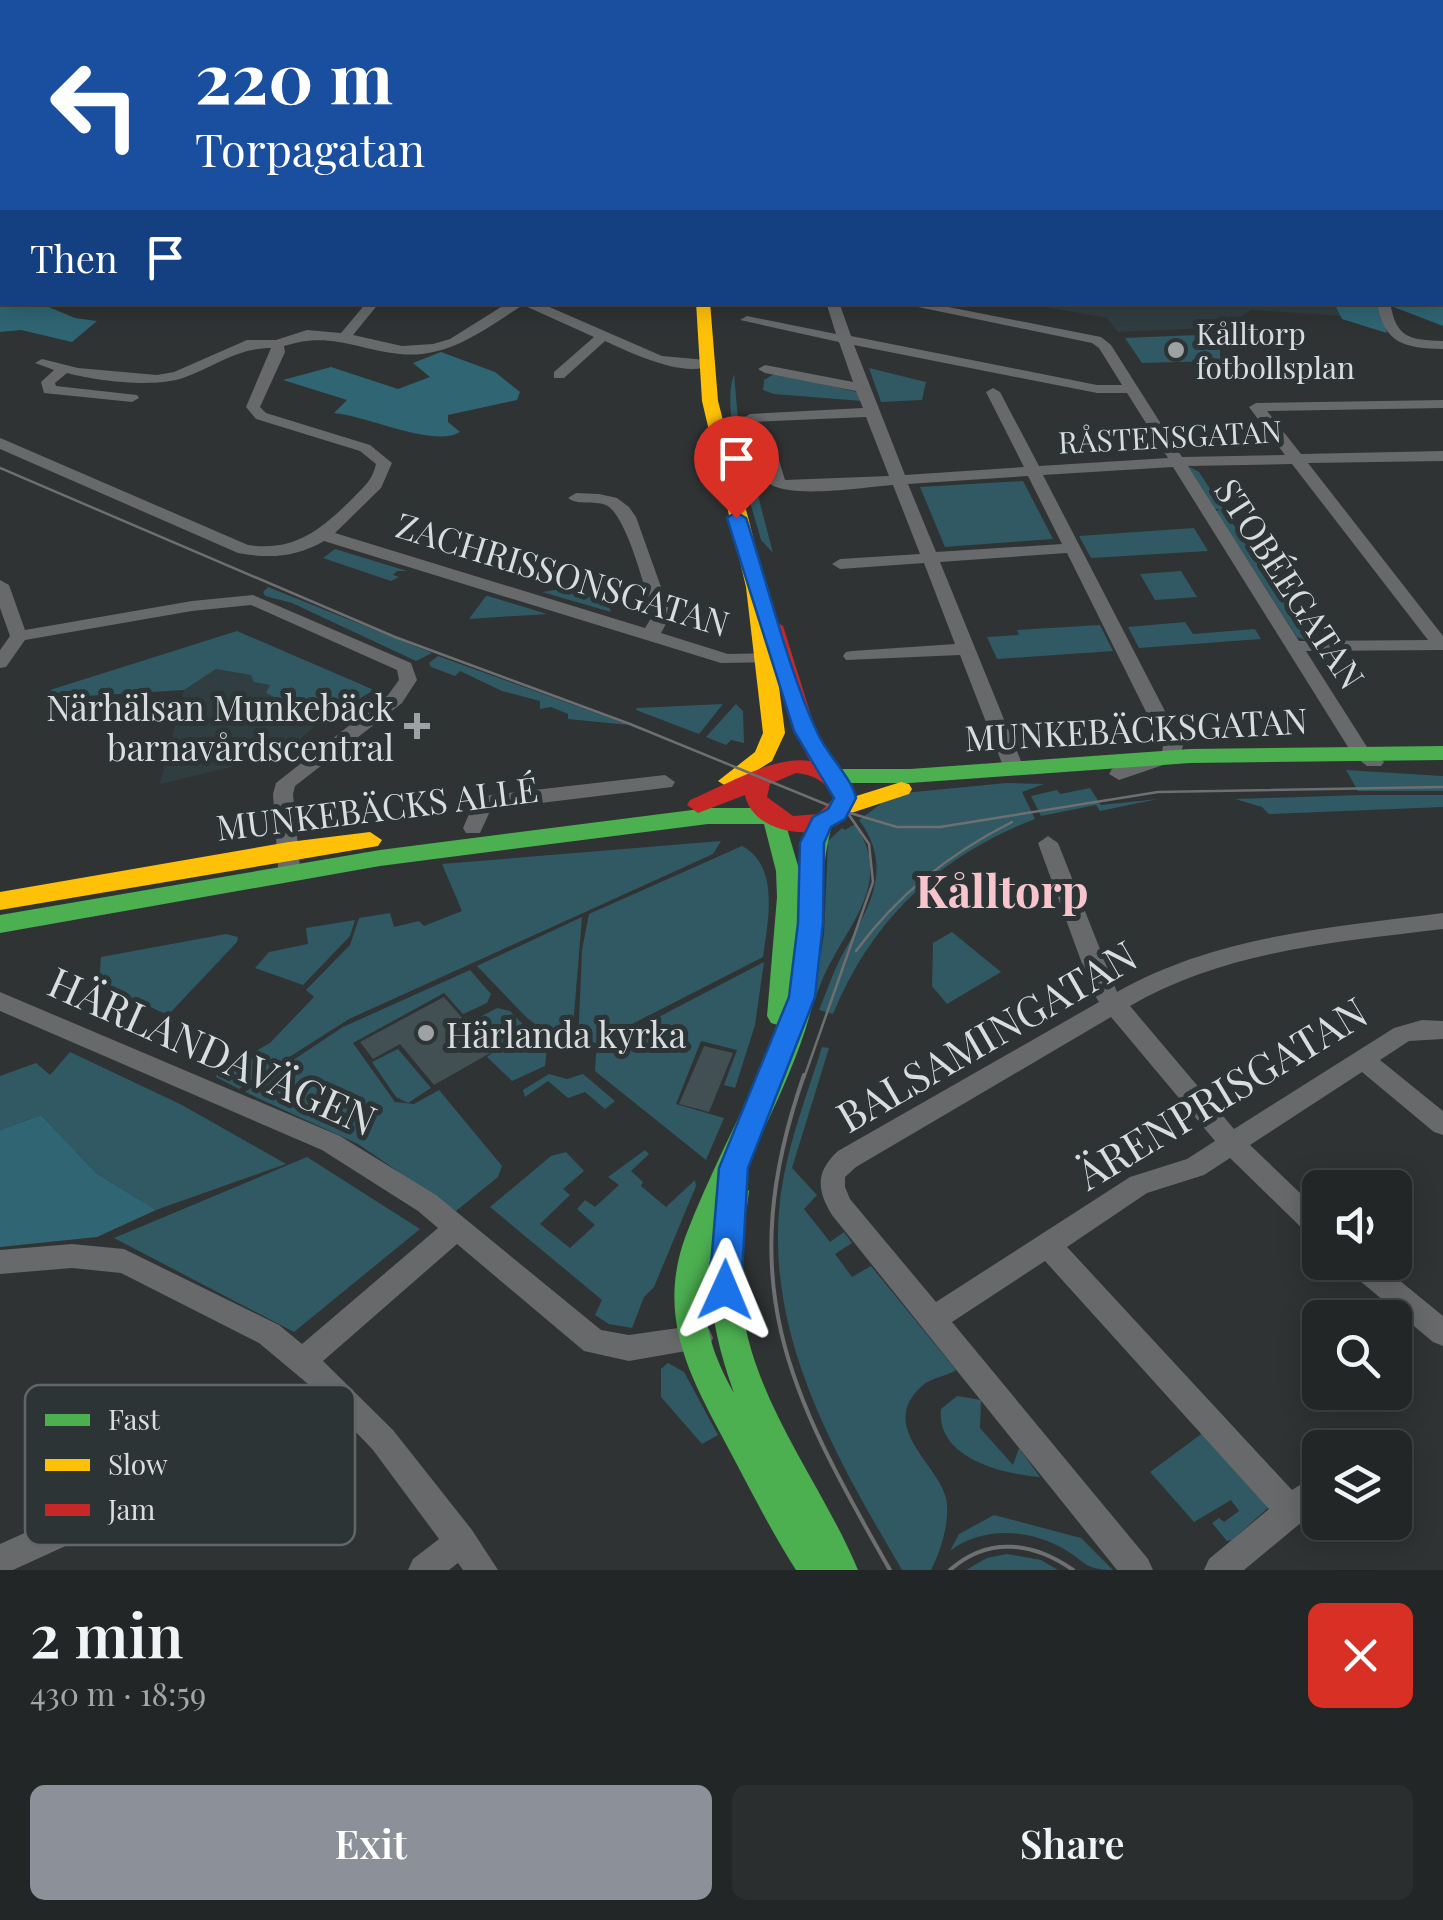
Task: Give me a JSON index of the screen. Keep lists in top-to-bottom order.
{
  "streets": {
    "street": [
      "RÅSTENSGATAN",
      "ZACHRISSONSGATAN",
      "STOBÉEGATAN",
      "MUNKEBÄCKSGATAN",
      "MUNKEBÄCKS ALLÉ",
      "BALSAMINGATAN",
      "HÄRLANDAVÄGEN",
      "ÄRENPRISGATAN"
    ]
  },
  "crossings": [
    ["RÅSTENSGATAN", "STOBÉEGATAN"],
    ["STOBÉEGATAN", "MUNKEBÄCKSGATAN"],
    ["MUNKEBÄCKSGATAN", "MUNKEBÄCKS ALLÉ"],
    ["BALSAMINGATAN", "ÄRENPRISGATAN"]
  ],
  "districts": ["Kålltorp"],
  "places": {
    "other": ["Kålltorp fotbollsplan", "Härlanda kyrka"],
    "health": ["Närhälsan Munkebäck barnavårdscentral"]
  },
  "legend": ["Fast", "Slow", "Jam"],
  "page": {
    "turn": ["220 m", "Torpagatan"],
    "then": "Then",
    "heading": ["2 min", "430 m · 18:59"],
    "buttons": ["Exit", "Share"]
  }
}
